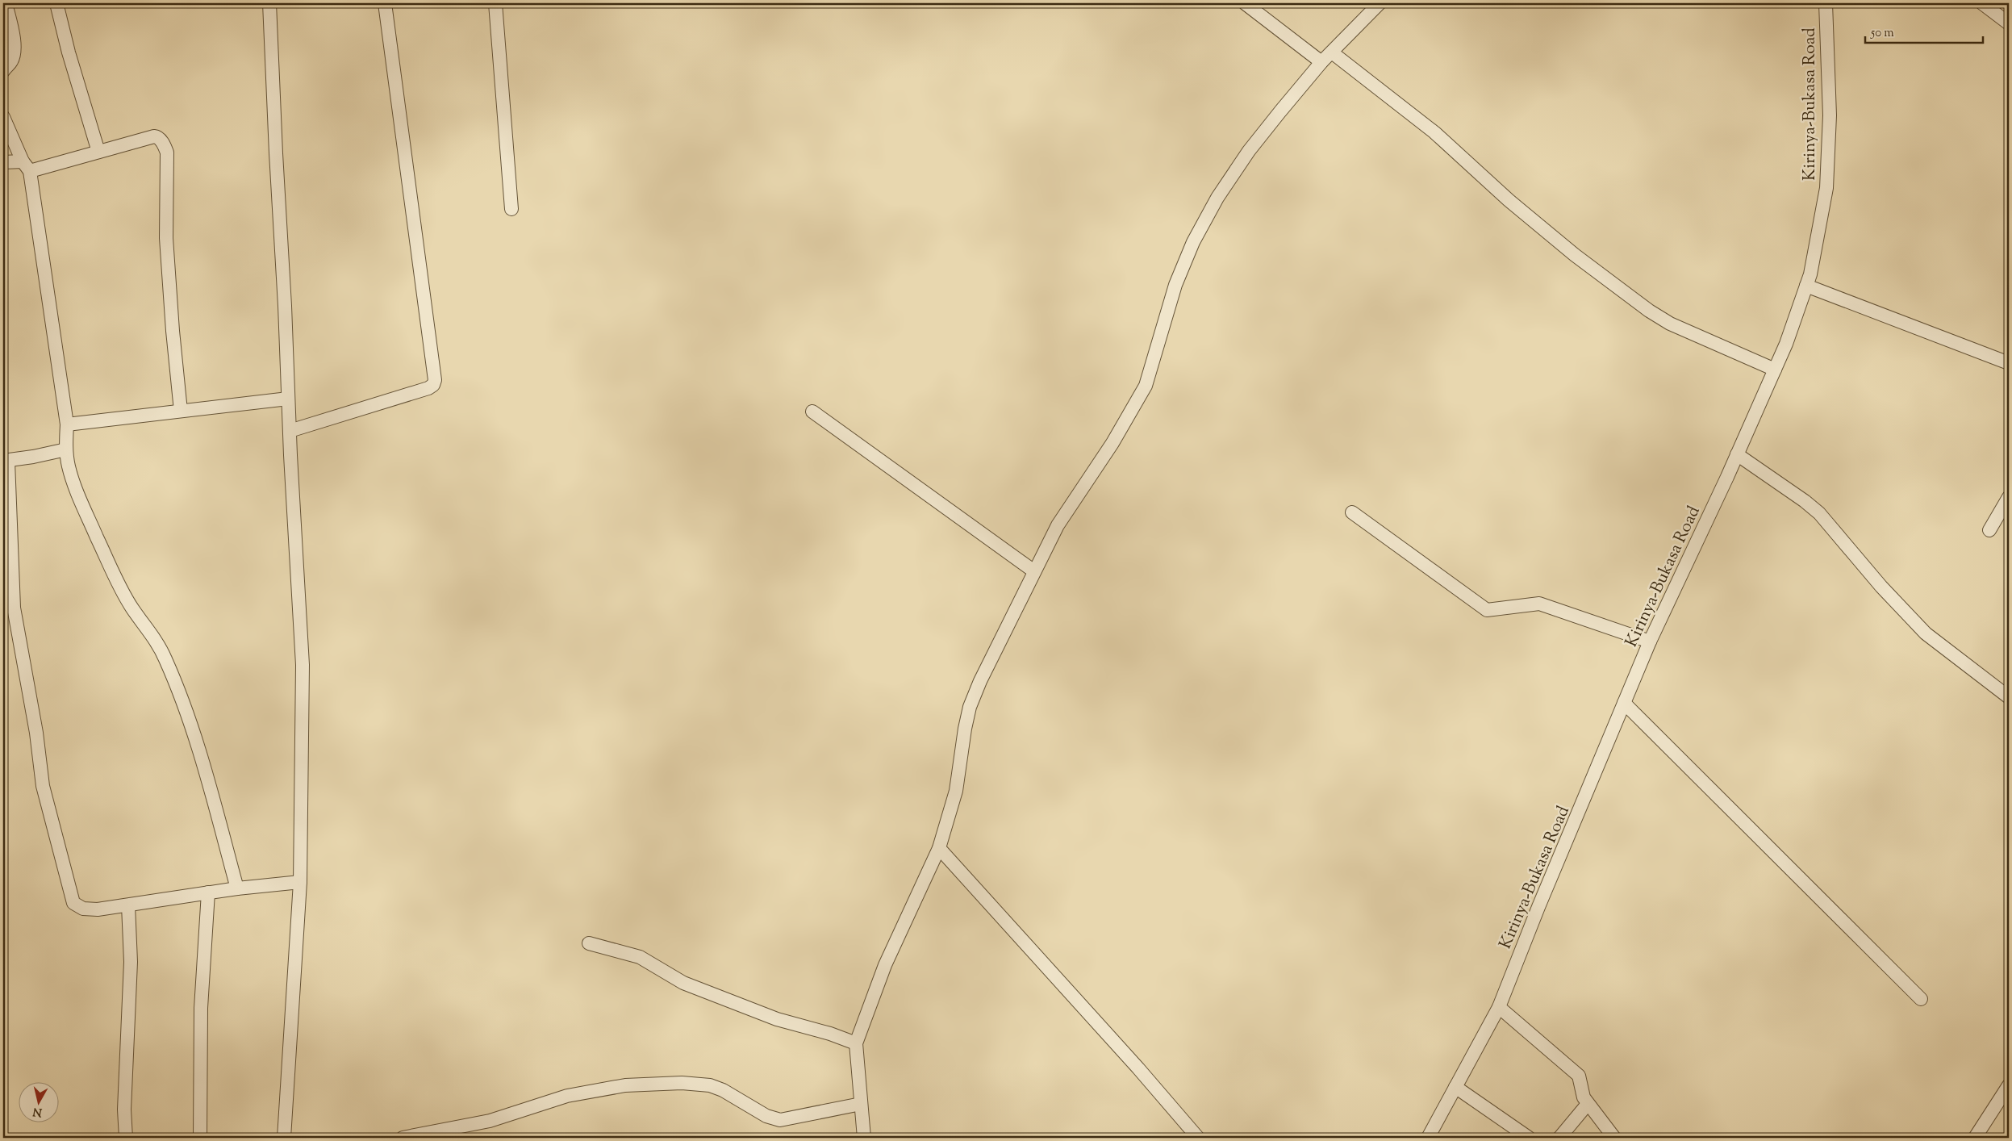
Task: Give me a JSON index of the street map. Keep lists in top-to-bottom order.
{
  "streets": {
    "street": ["Kirinya-Bukasa Road"]
  },
  "scale_bar": "50 m",
  "north": "bottom"
}
